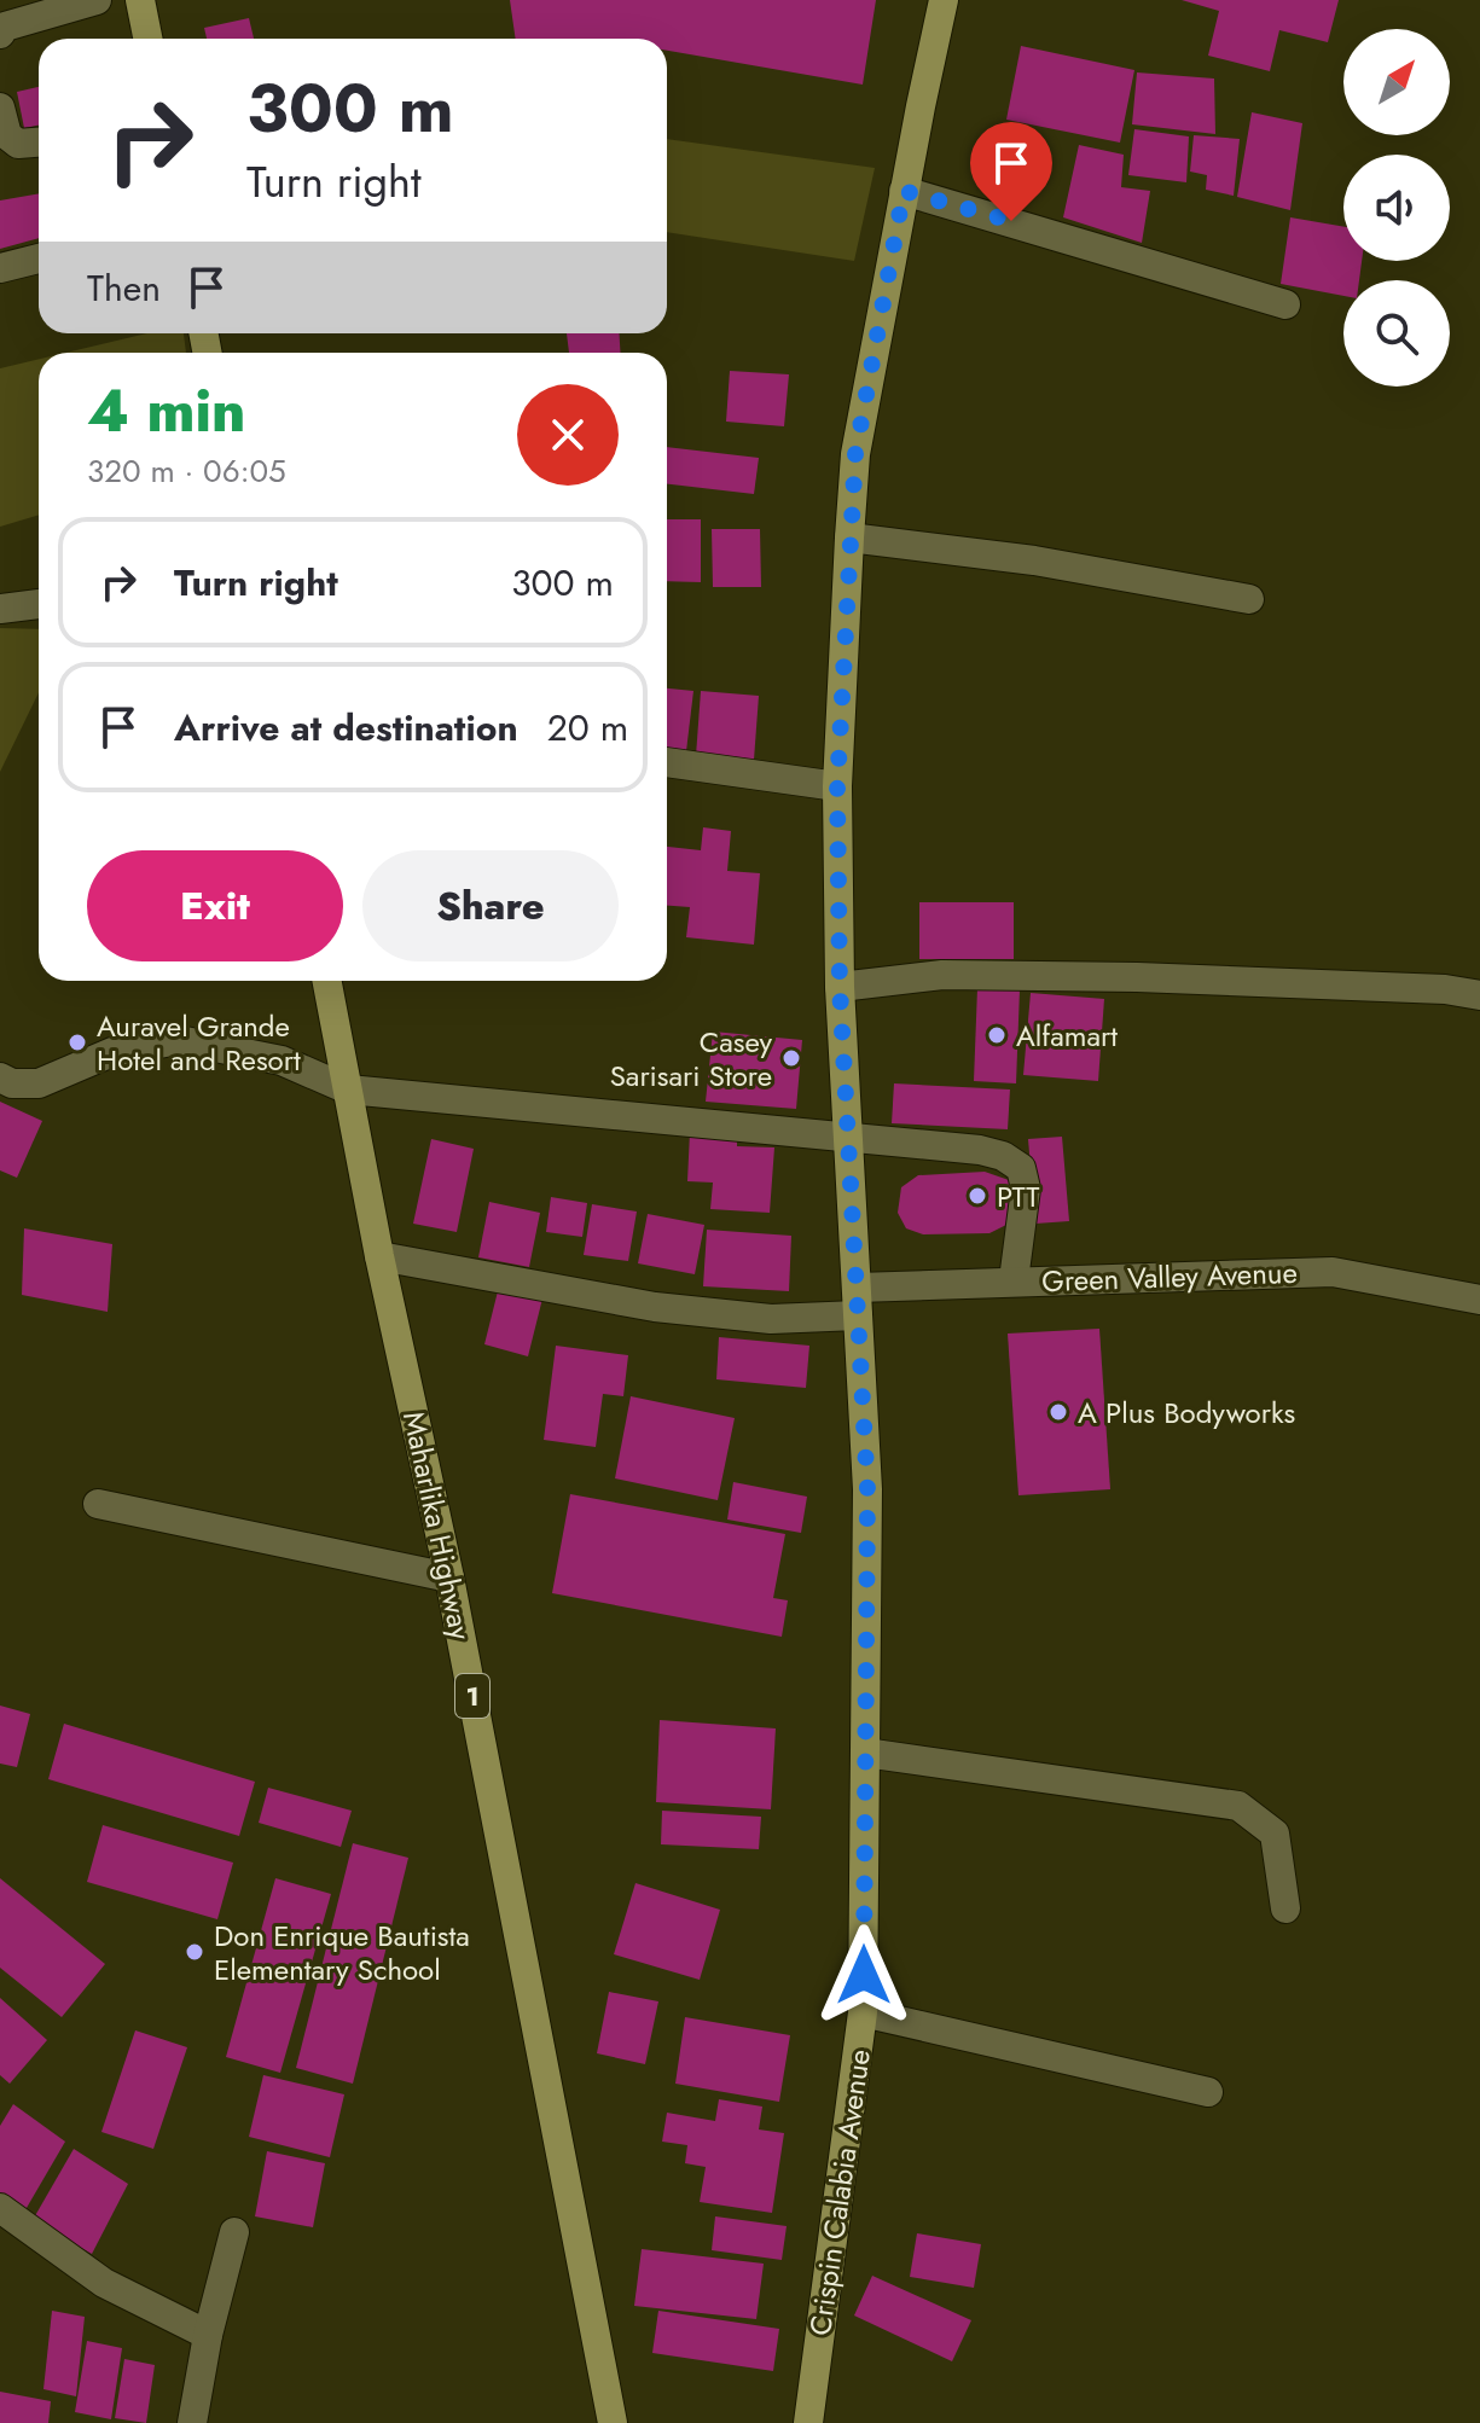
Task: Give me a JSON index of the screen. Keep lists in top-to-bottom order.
{
  "streets": {
    "main road": ["Maharlika Highway", "1", "Crispin Calabia Avenue"],
    "street": ["Green Valley Avenue"]
  },
  "crossings": [
    ["Green Valley Avenue", "Maharlika Highway"],
    ["Green Valley Avenue", "Crispin Calabia Avenue"]
  ],
  "places": [
    "Alfamart",
    "Auravel Grande Hotel and Resort",
    "Casey Sarisari Store",
    "PTT",
    "A Plus Bodyworks",
    "Don Enrique Bautista Elementary School"
  ],
  "north": "top right",
  "page": {
    "turn": ["300 m", "Turn right"],
    "then": "Then",
    "heading": ["4 min", "320 m · 06:05"],
    "list": [
      {
        "name": "Turn right",
        "value": "300 m"
      },
      {
        "name": "Arrive at destination",
        "value": "20 m"
      }
    ],
    "buttons": ["Exit", "Share"]
  }
}
